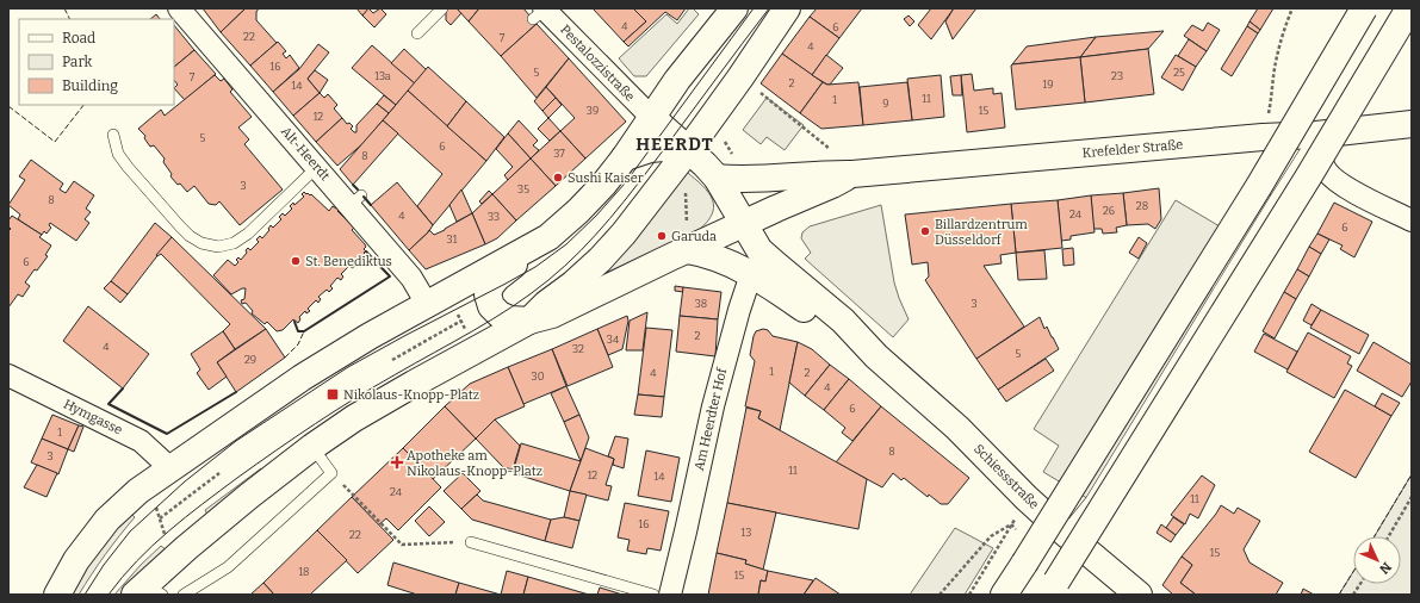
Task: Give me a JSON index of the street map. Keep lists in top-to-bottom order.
{
  "streets": {
    "main road": ["Krefelder Straße", "Schiessstraße"],
    "street": [
      "Pestalozzistraße",
      "Alt-Heerdt",
      "Hymgasse",
      "Am Heerdter Hof"
    ]
  },
  "crossings": [
    ["Krefelder Straße", "Schiessstraße"],
    ["Am Heerdter Hof", "Schiessstraße"]
  ],
  "districts": ["HEERDT"],
  "places": {
    "other": [
      "Sushi Kaiser",
      "Billardzentrum Düsseldorf",
      "Garuda",
      "St. Benediktus"
    ],
    "transit": ["Nikolaus-Knopp-Platz"],
    "health": ["Apotheke am Nikolaus-Knopp-Platz"]
  },
  "house_numbers": [
    "4",
    "6",
    "22",
    "7",
    "4",
    "16",
    "5",
    "25",
    "13a",
    "23",
    "7",
    "2",
    "19",
    "14",
    "11",
    "1",
    "9",
    "39",
    "15",
    "12",
    "5",
    "6",
    "37",
    "8",
    "3",
    "35",
    "8",
    "28",
    "26",
    "24",
    "4",
    "33",
    "6",
    "31",
    "6",
    "38",
    "3",
    "2",
    "34",
    "4",
    "32",
    "5",
    "29",
    "1",
    "4",
    "2",
    "30",
    "4",
    "6",
    "1",
    "8",
    "3",
    "11",
    "12",
    "14",
    "24",
    "11",
    "16",
    "13",
    "22",
    "15",
    "18",
    "15"
  ],
  "legend": ["Road", "Park", "Building"],
  "north": "bottom right"
}
